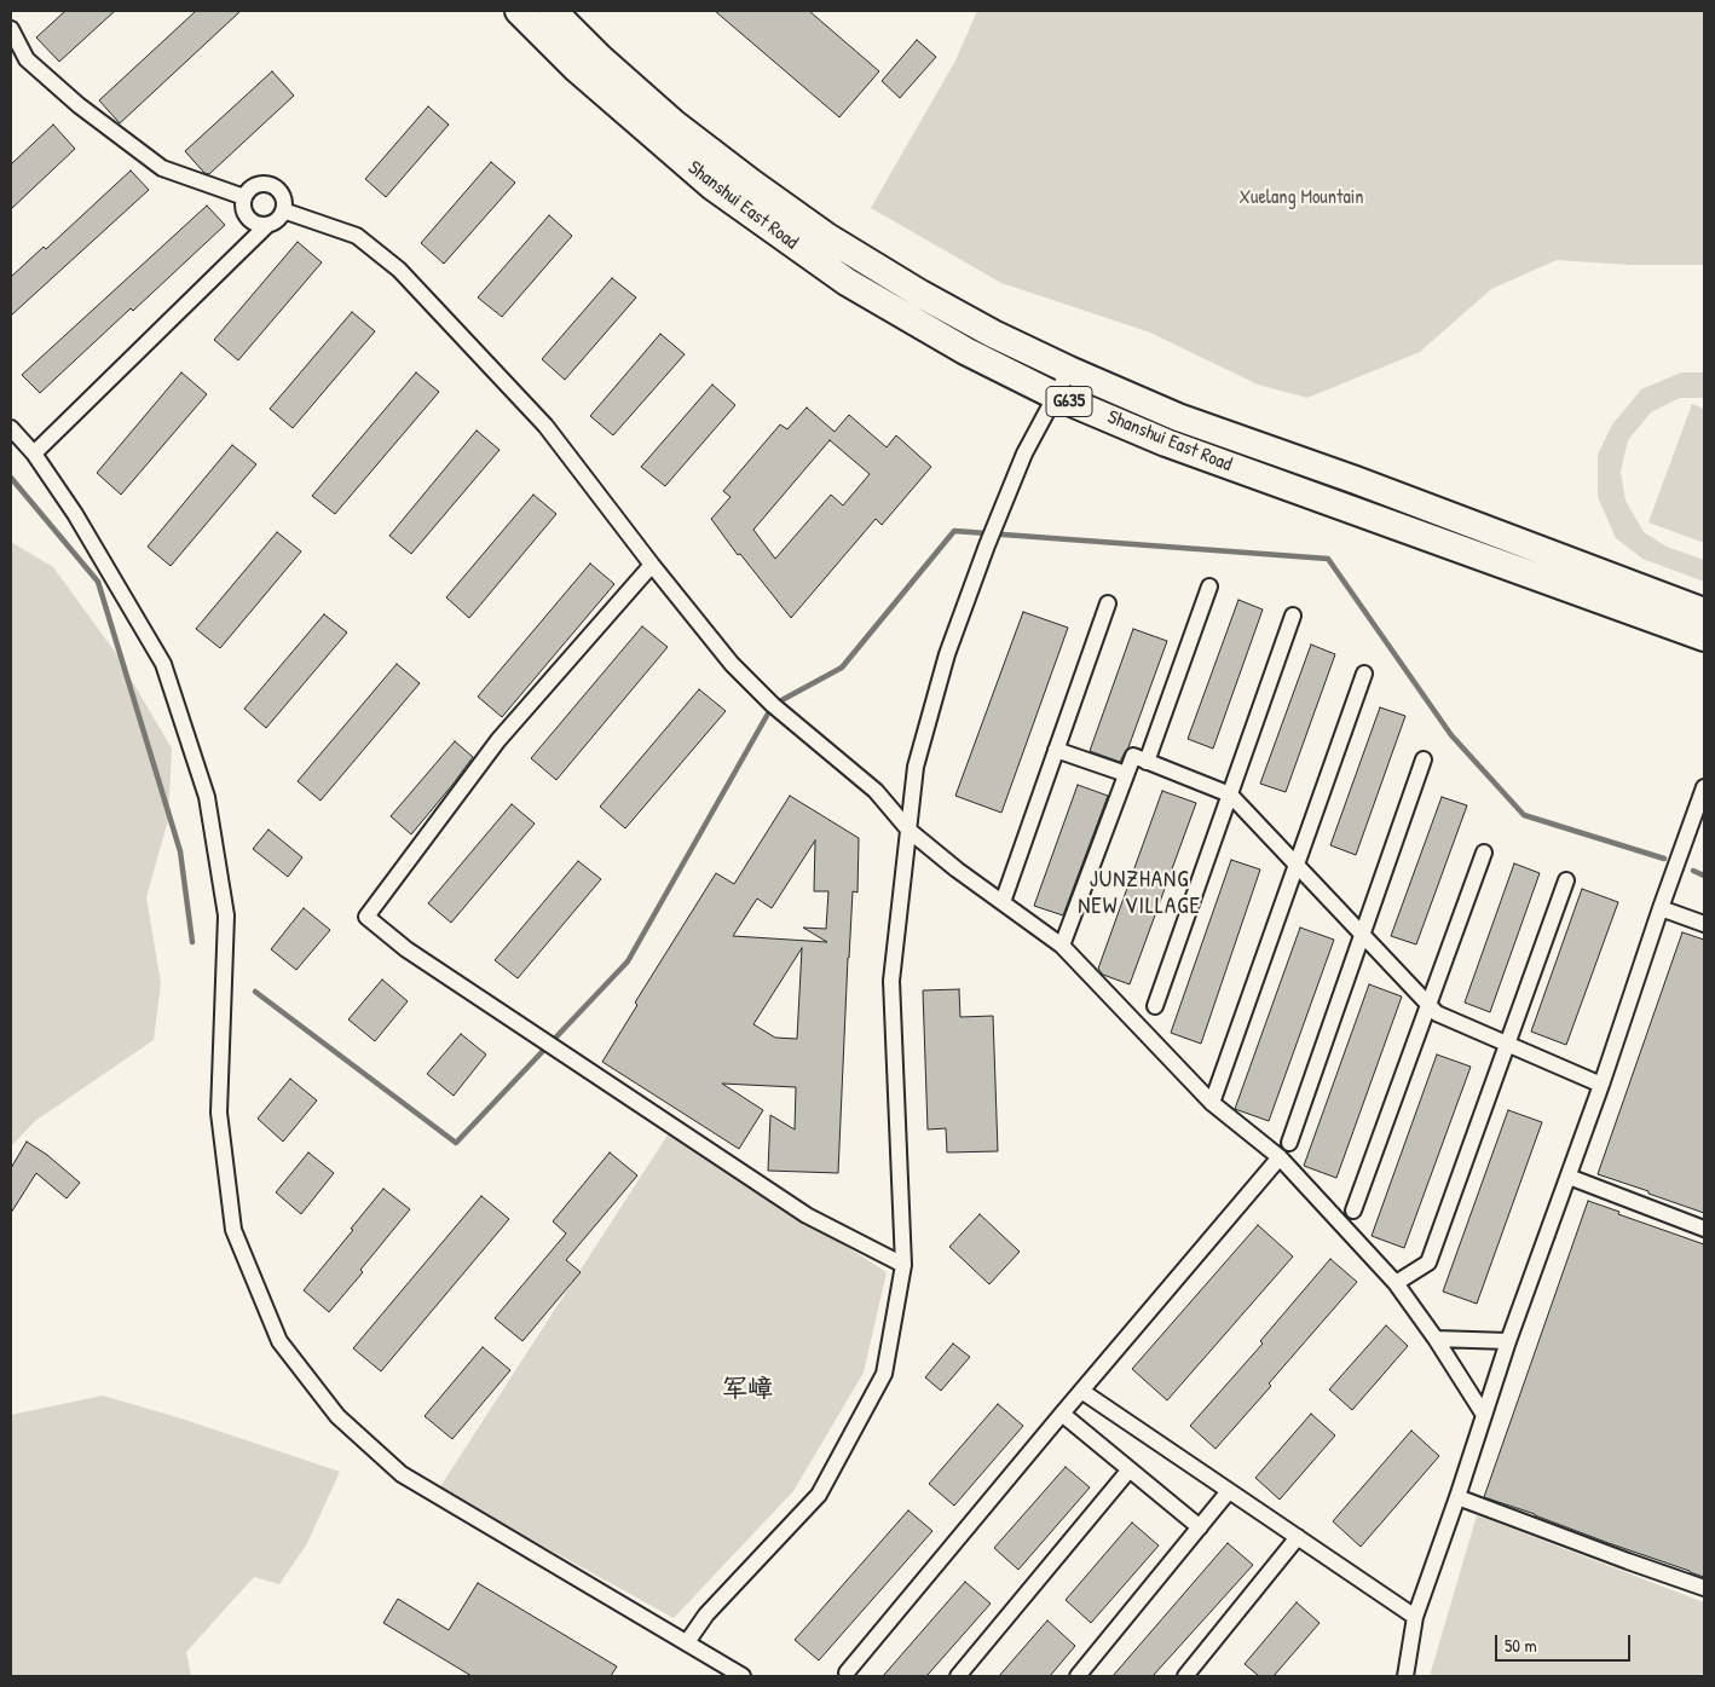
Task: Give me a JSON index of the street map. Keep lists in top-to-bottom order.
{
  "streets": {
    "highway": ["Shanshui East Road", "G635"]
  },
  "districts": ["JUNZHANG NEW VILLAGE", "军嶂"],
  "parks": ["Xuelang Mountain"],
  "scale_bar": "50 m"
}
